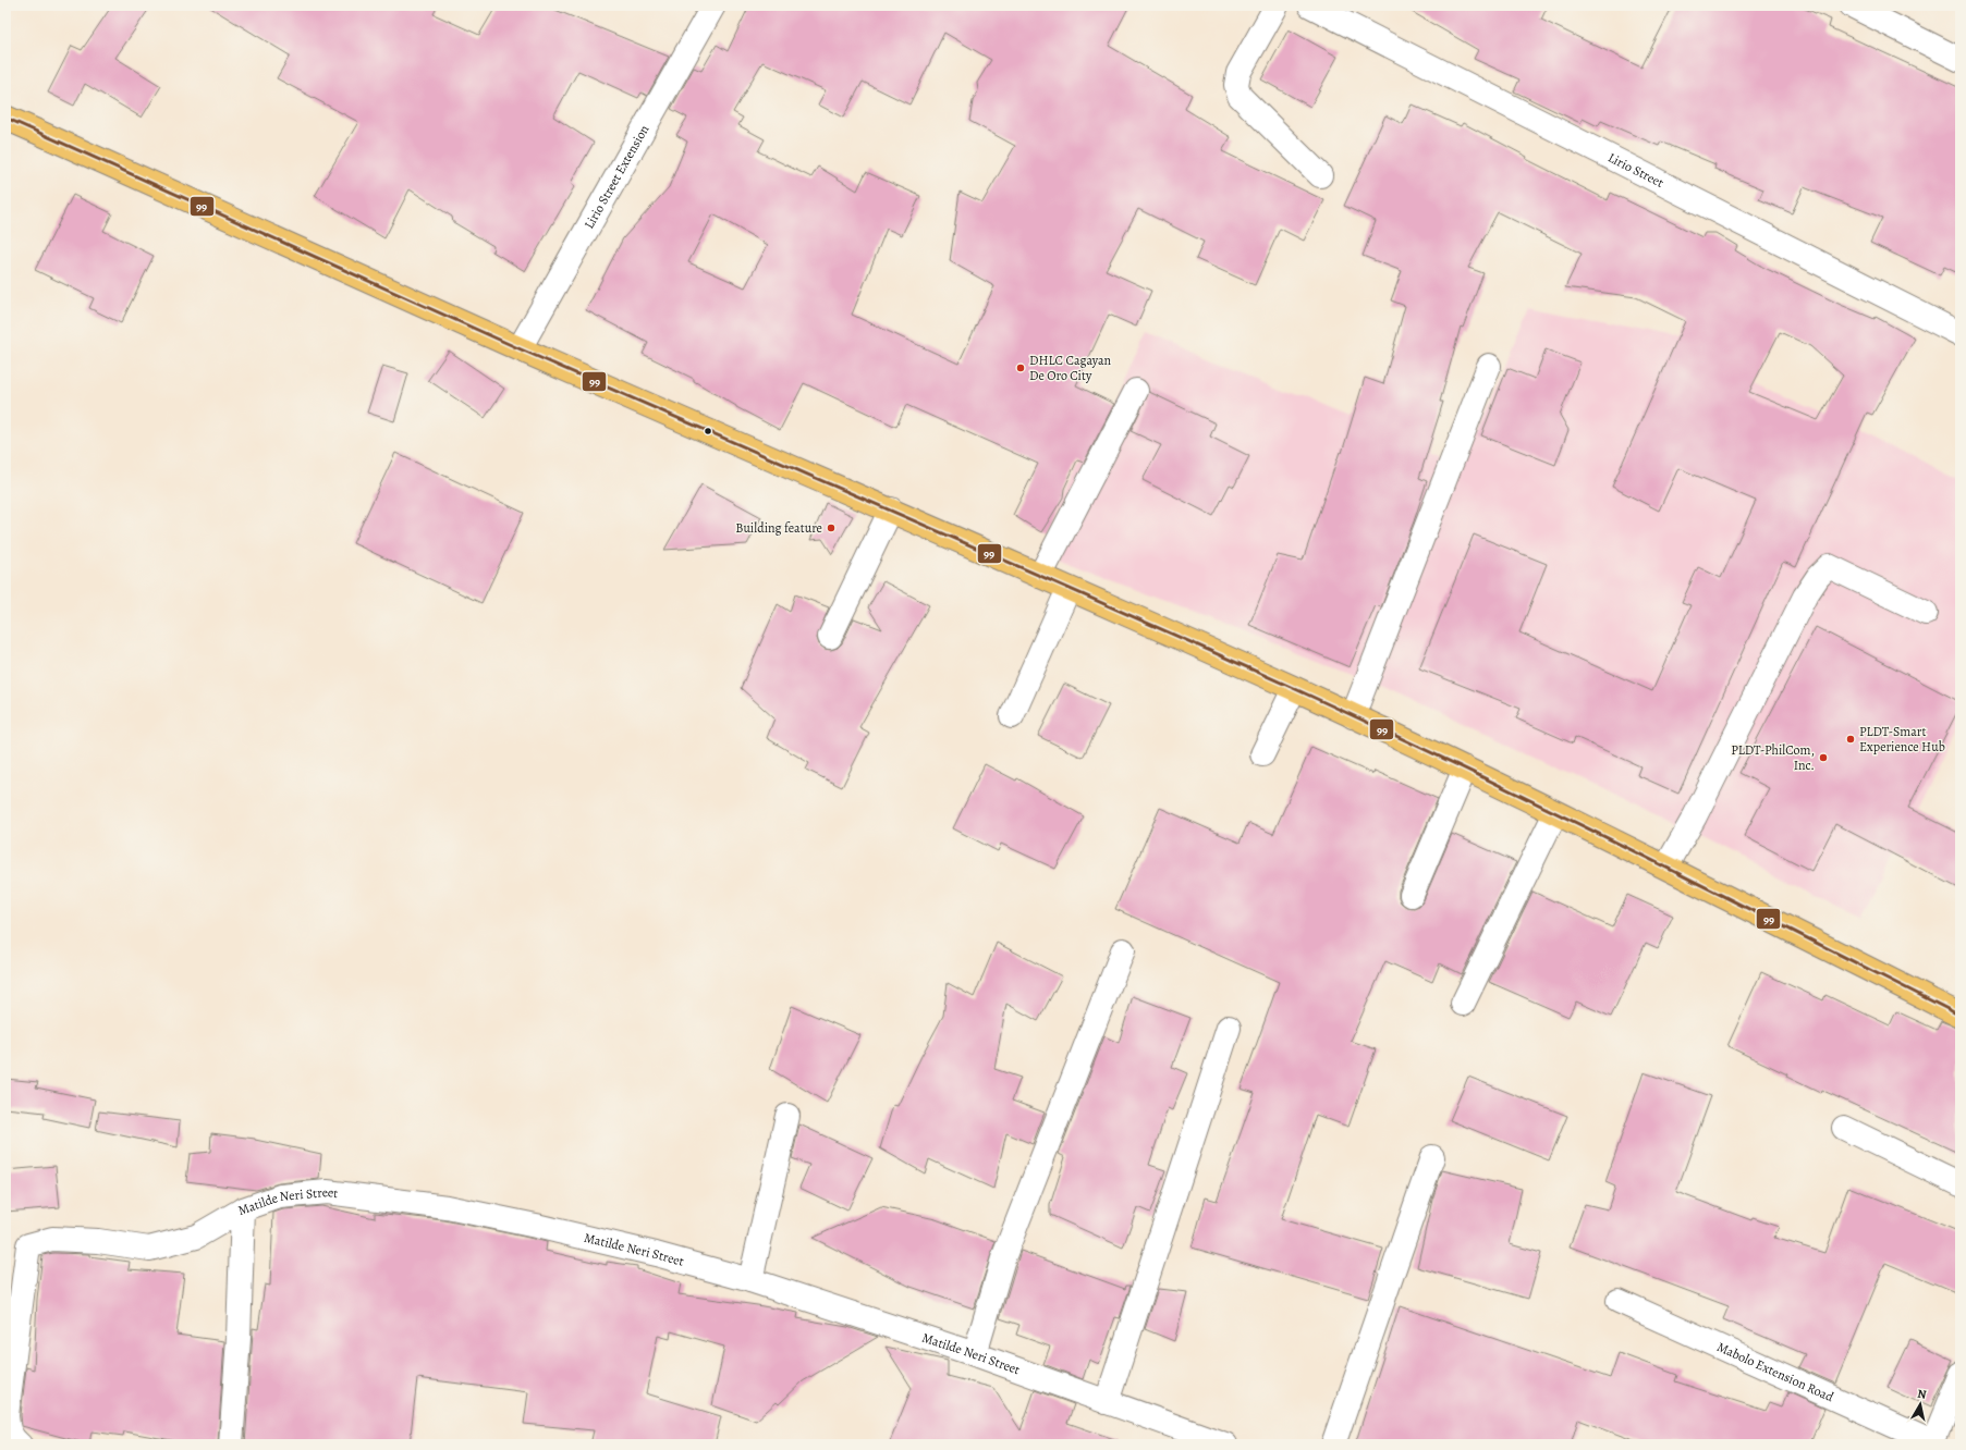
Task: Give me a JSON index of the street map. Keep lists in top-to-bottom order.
{
  "streets": {
    "street": [
      "Lirio Street",
      "Lirio Street Extension",
      "Matilde Neri Street",
      "Mabolo Extension Road"
    ]
  },
  "places": [
    "DHLC Cagayan De Oro City",
    "Building feature",
    "PLDT-Smart Experience Hub",
    "PLDT-PhilCom, Inc."
  ],
  "lines": ["transit line 99"],
  "north": "top"
}
